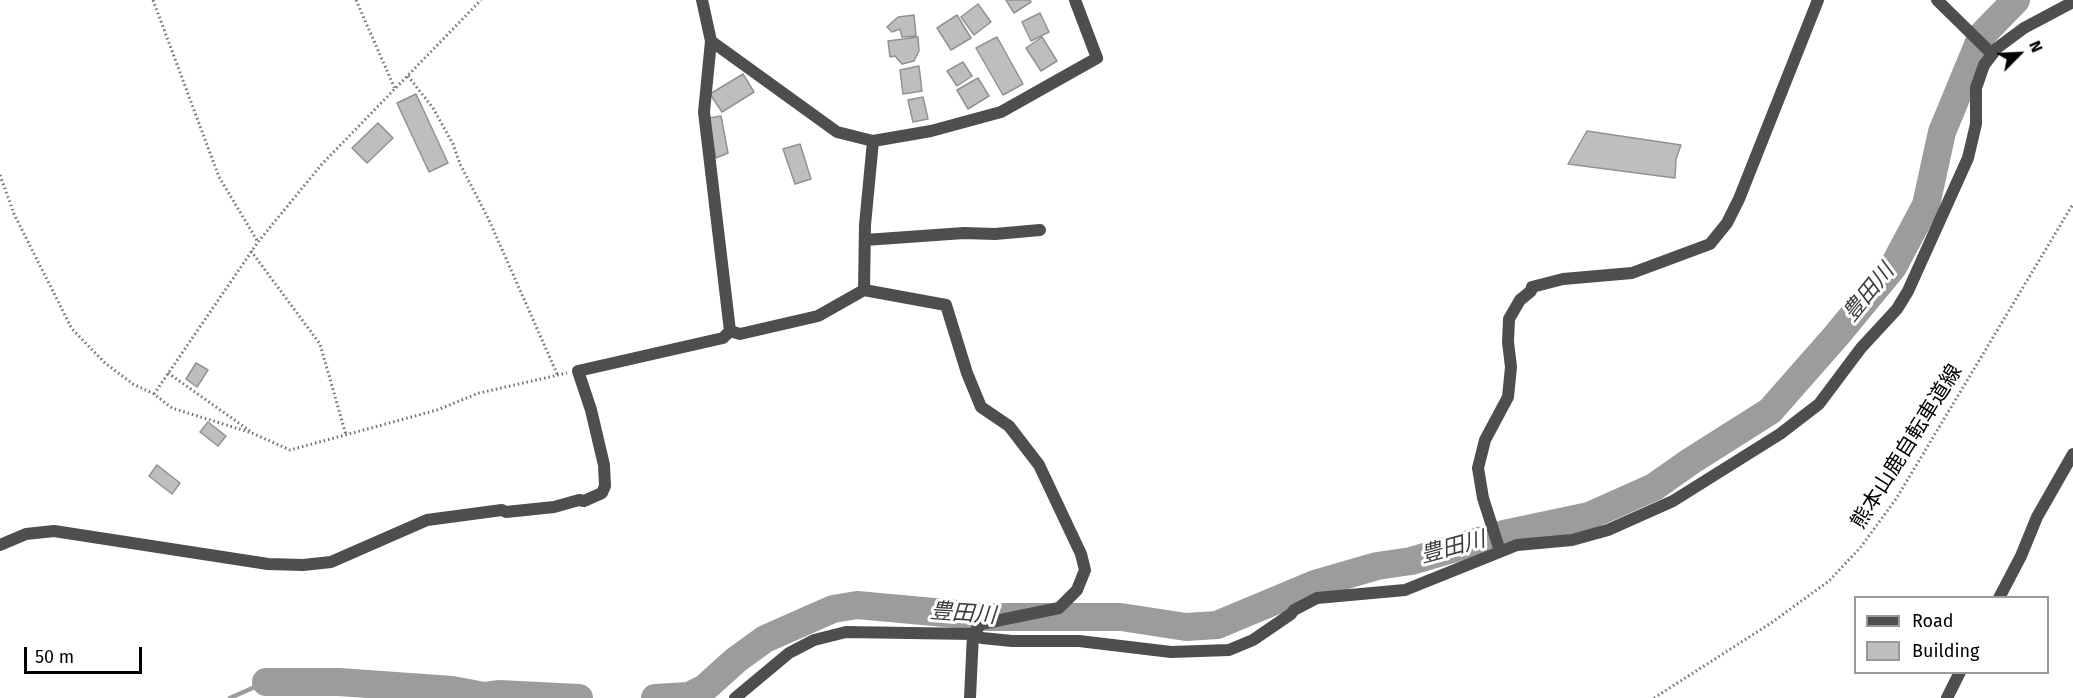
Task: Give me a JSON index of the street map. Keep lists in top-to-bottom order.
{
  "streets": {
    "path": ["熊本山鹿自転車道線"]
  },
  "water": ["豊田川"],
  "legend": ["Road", "Building"],
  "scale_bar": "50 m",
  "north": "top right"
}
